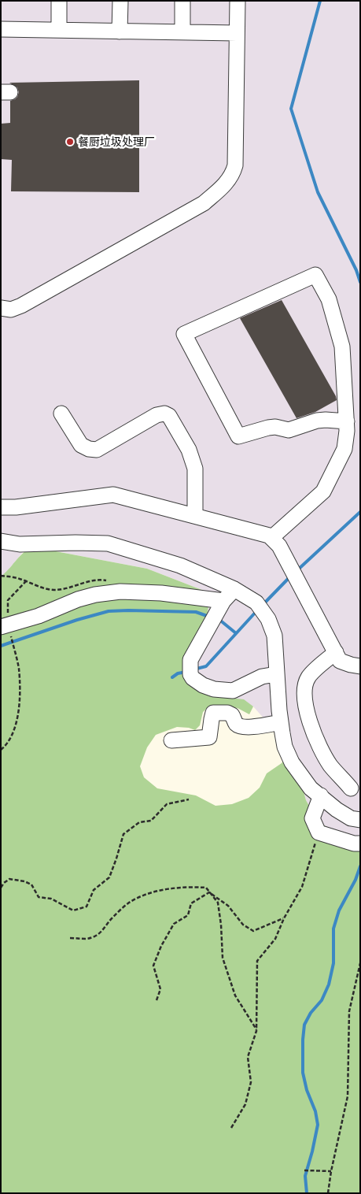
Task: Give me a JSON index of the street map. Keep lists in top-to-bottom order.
{
  "places": ["餐厨垃圾处理厂"]
}
